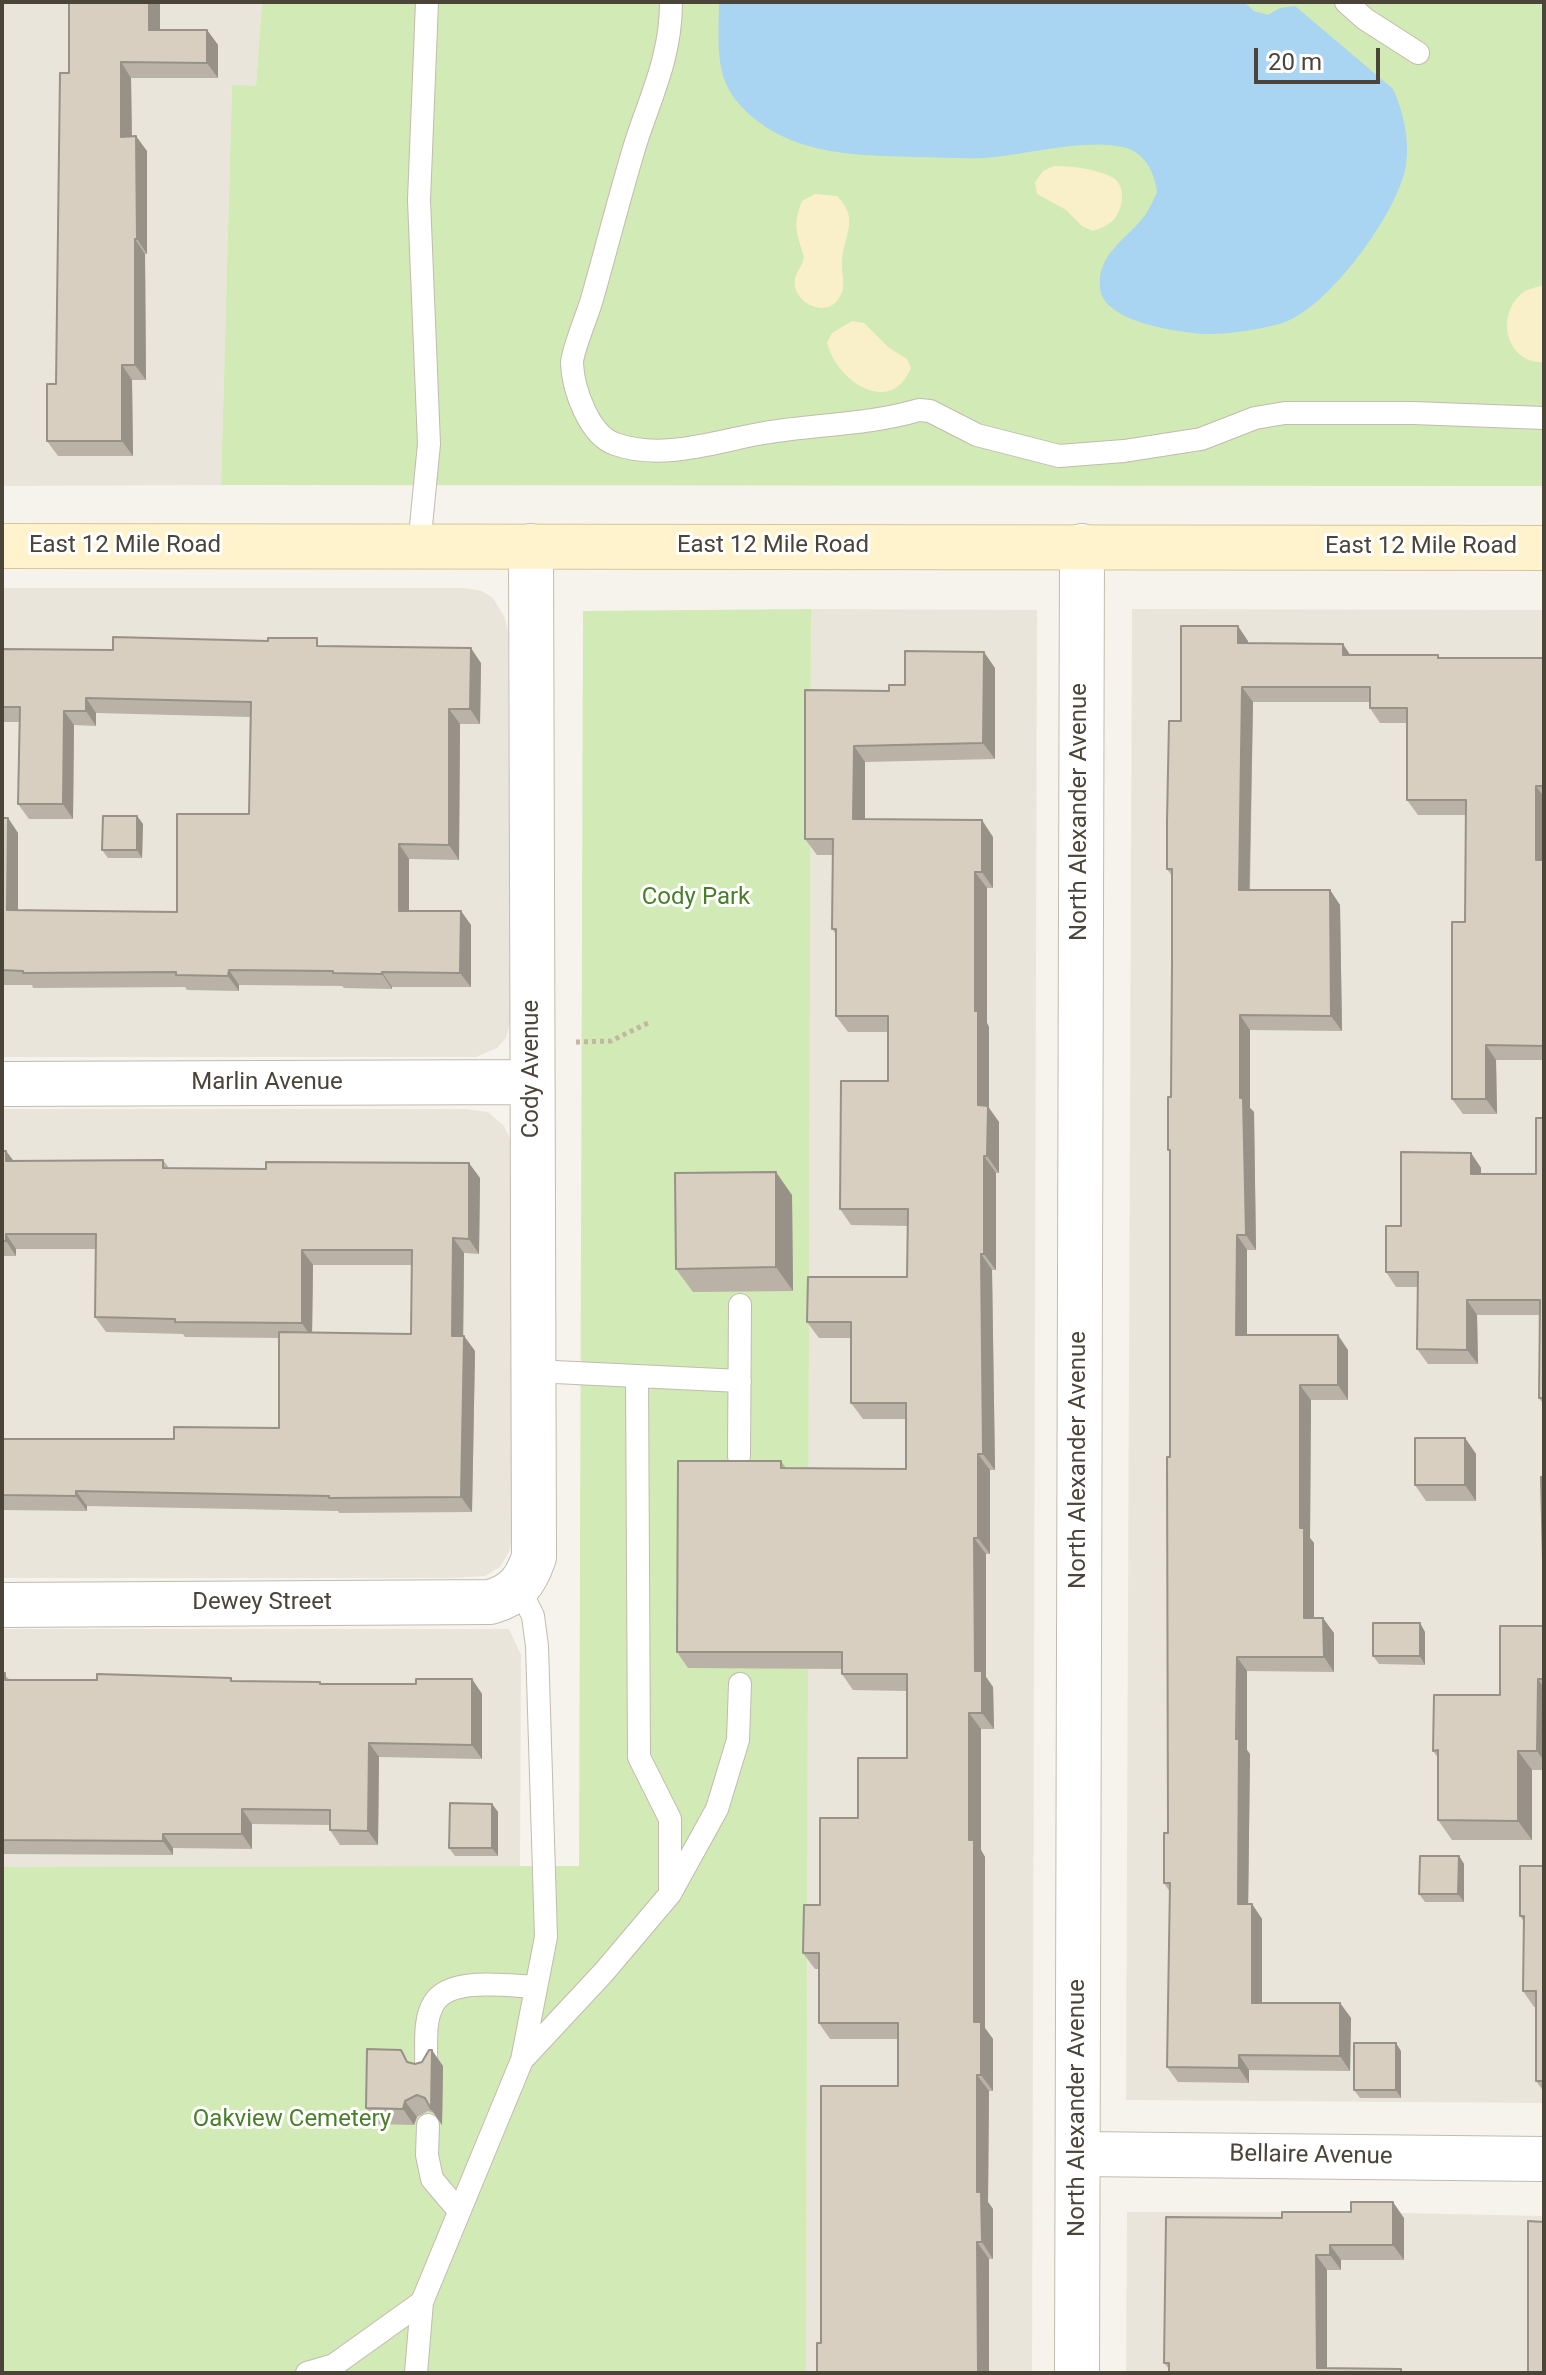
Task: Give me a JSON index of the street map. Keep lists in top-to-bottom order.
{
  "streets": {
    "main road": ["East 12 Mile Road"],
    "street": [
      "North Alexander Avenue",
      "Cody Avenue",
      "Marlin Avenue",
      "Dewey Street",
      "Bellaire Avenue"
    ]
  },
  "crossings": [
    ["East 12 Mile Road", "North Alexander Avenue"],
    ["East 12 Mile Road", "Cody Avenue"],
    ["North Alexander Avenue", "Bellaire Avenue"],
    ["Cody Avenue", "Marlin Avenue"],
    ["Cody Avenue", "Dewey Street"]
  ],
  "parks": ["Cody Park", "Oakview Cemetery"],
  "scale_bar": "20 m"
}
